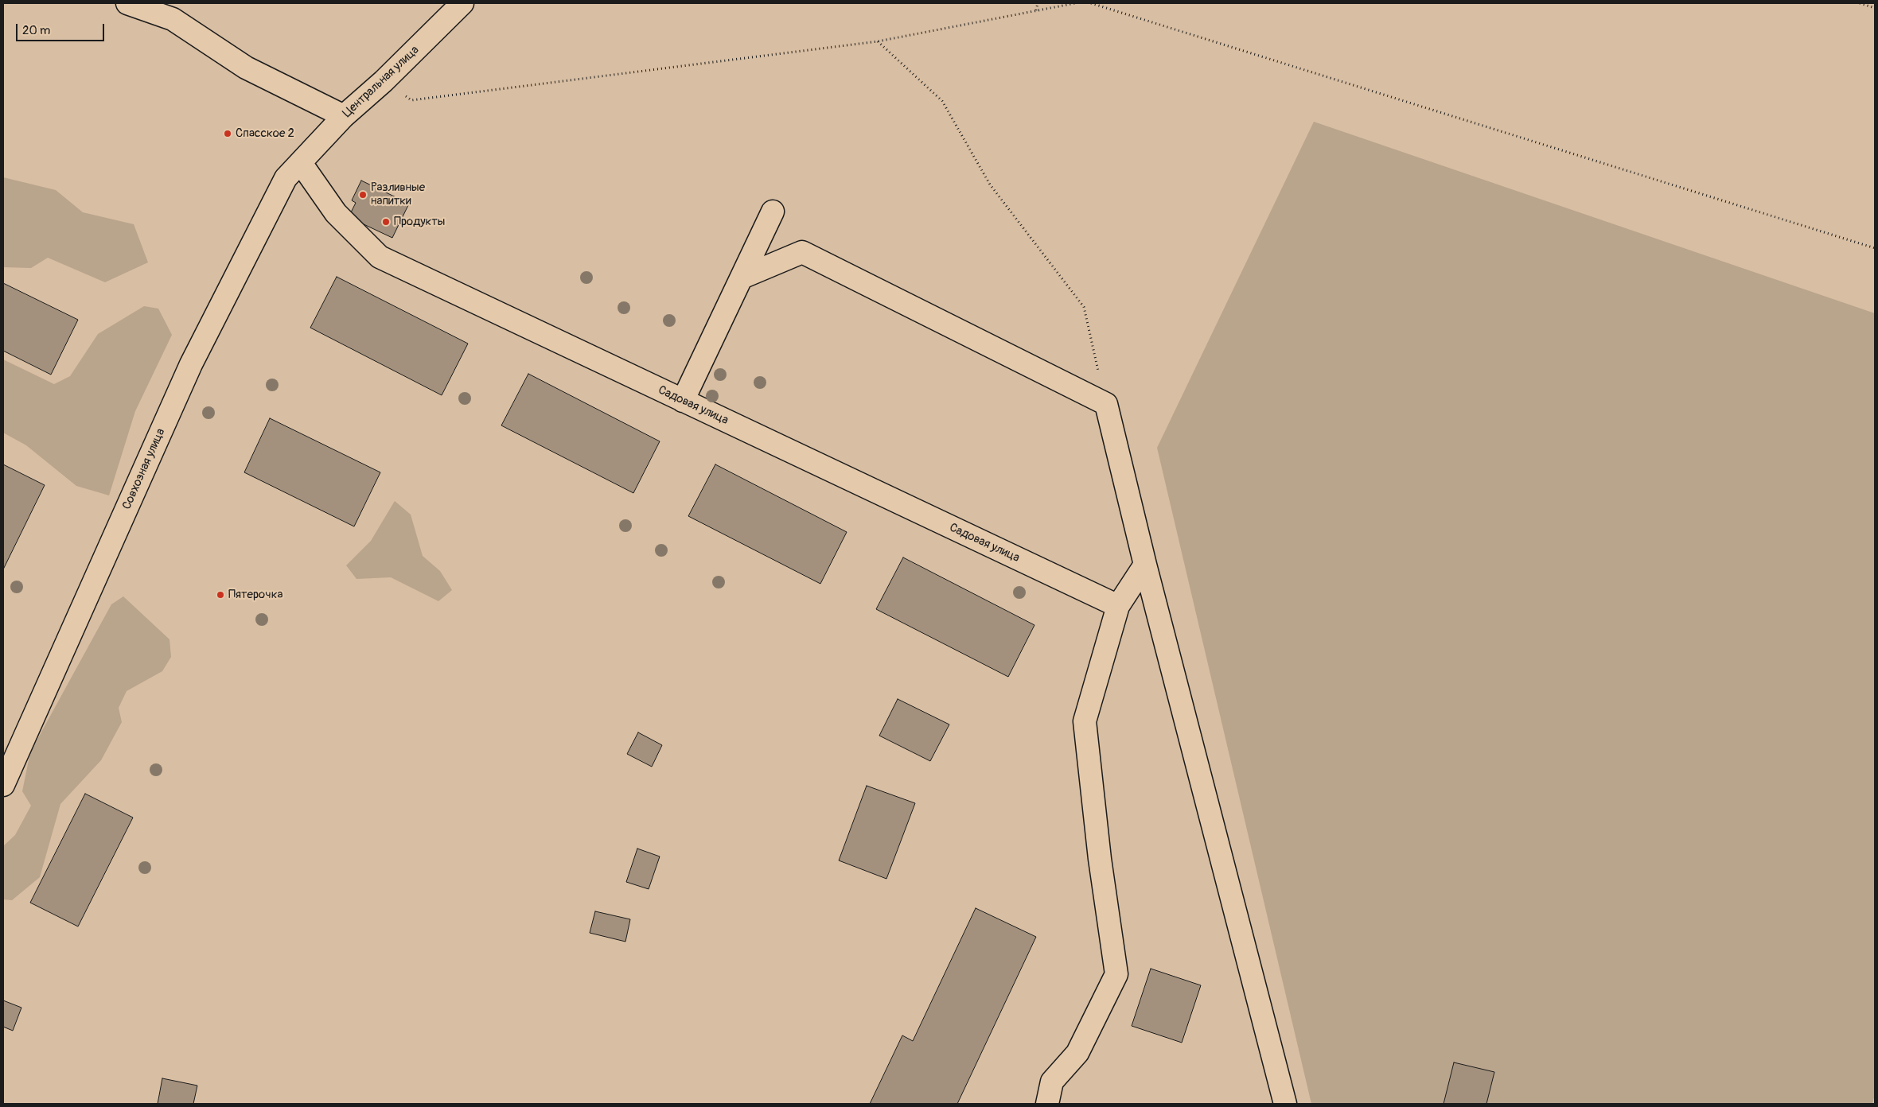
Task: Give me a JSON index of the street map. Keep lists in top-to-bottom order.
{
  "streets": {
    "street": ["Центральная улица", "Садовая улица", "Совхозная улица"]
  },
  "crossings": [
    ["Центральная улица", "Садовая улица"],
    ["Центральная улица", "Совхозная улица"],
    ["Садовая улица", "Совхозная улица"]
  ],
  "places": [
    "Спасское 2",
    "Разливные напитки",
    "Продукты",
    "Пятерочка"
  ],
  "scale_bar": "20 m"
}
